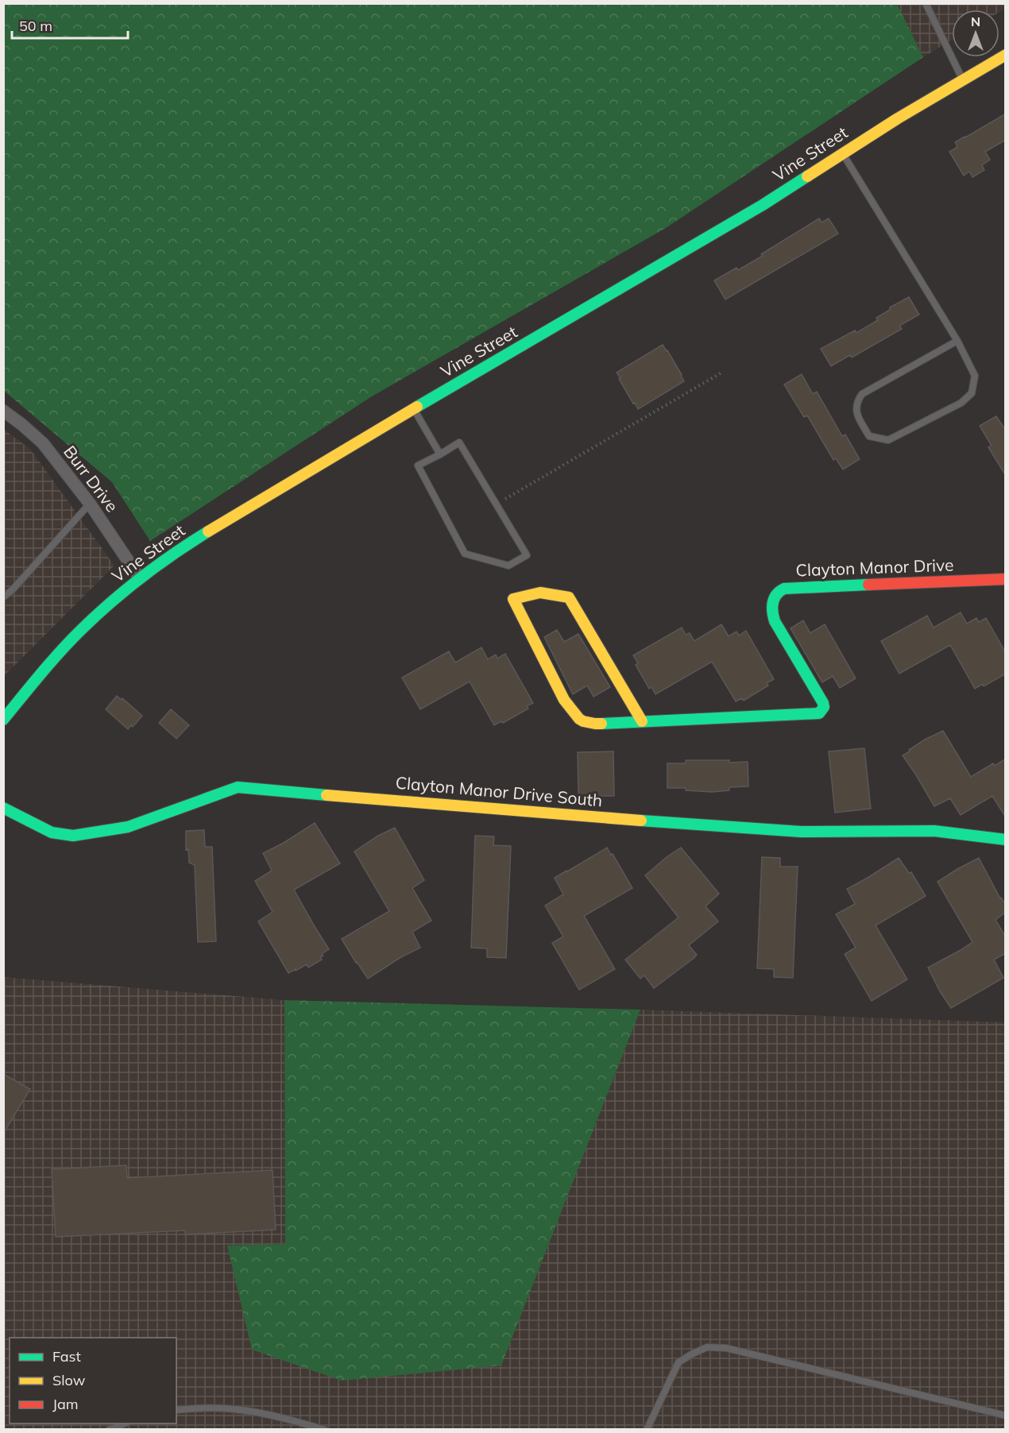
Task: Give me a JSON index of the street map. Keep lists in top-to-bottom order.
{
  "streets": {
    "street": [
      "Vine Street",
      "Burr Drive",
      "Clayton Manor Drive",
      "Clayton Manor Drive South"
    ]
  },
  "crossings": [
    ["Vine Street", "Burr Drive"]
  ],
  "legend": ["Fast", "Slow", "Jam"],
  "scale_bar": "50 m",
  "north": "top"
}
